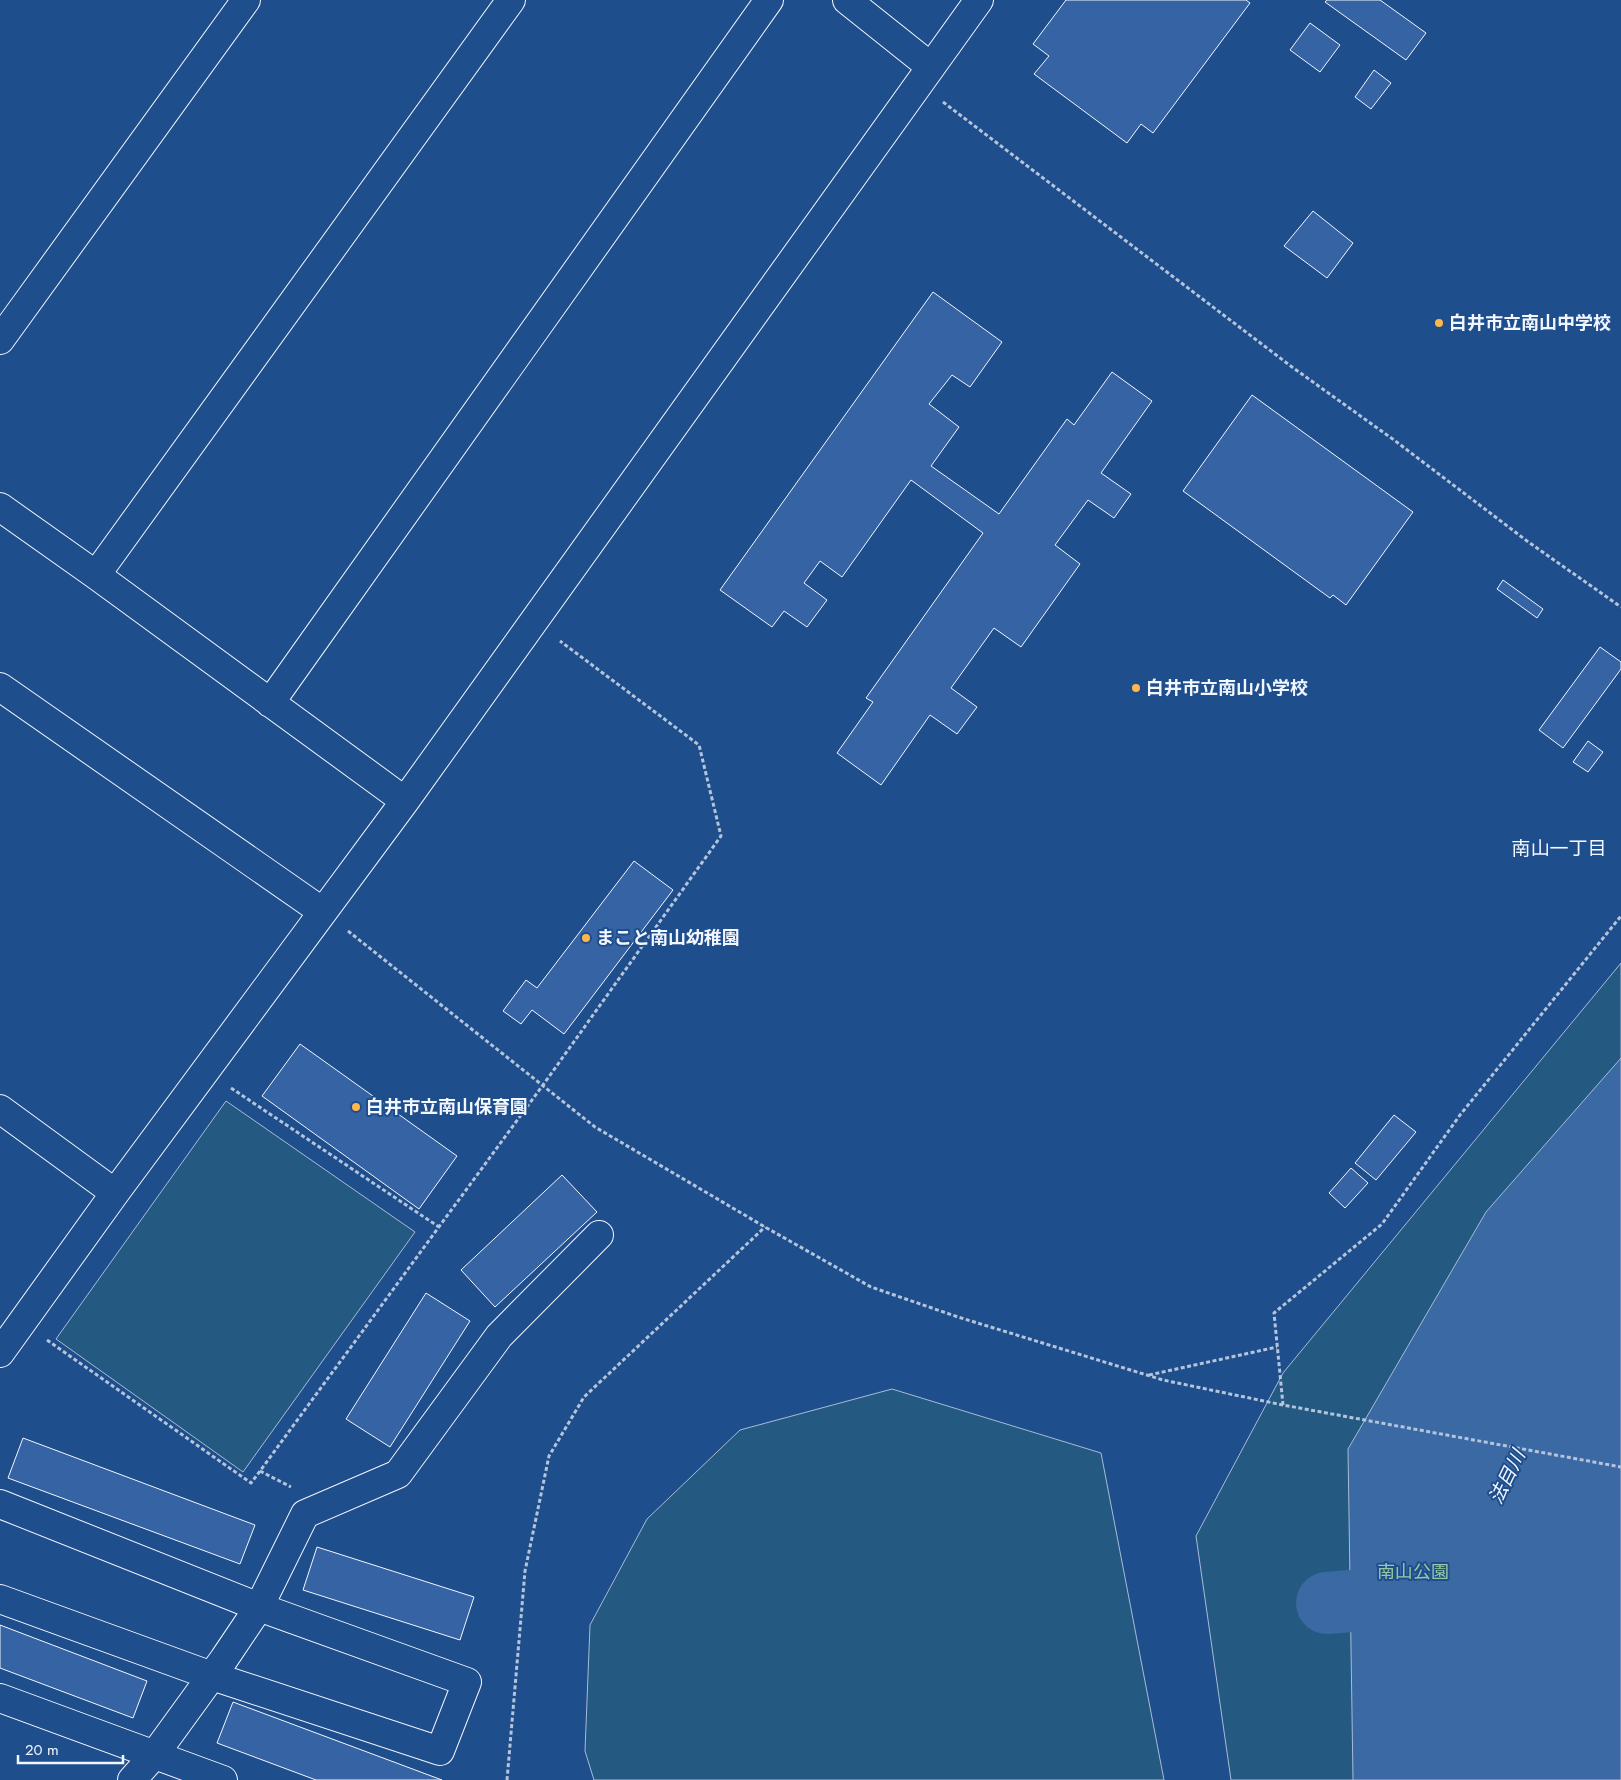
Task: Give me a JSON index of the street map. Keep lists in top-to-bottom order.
{
  "districts": ["南山一丁目"],
  "water": ["法目川"],
  "parks": ["南山公園"],
  "places": [
    "白井市立南山中学校",
    "白井市立南山小学校",
    "まこと南山幼稚園",
    "白井市立南山保育園"
  ],
  "scale_bar": "20 m"
}
